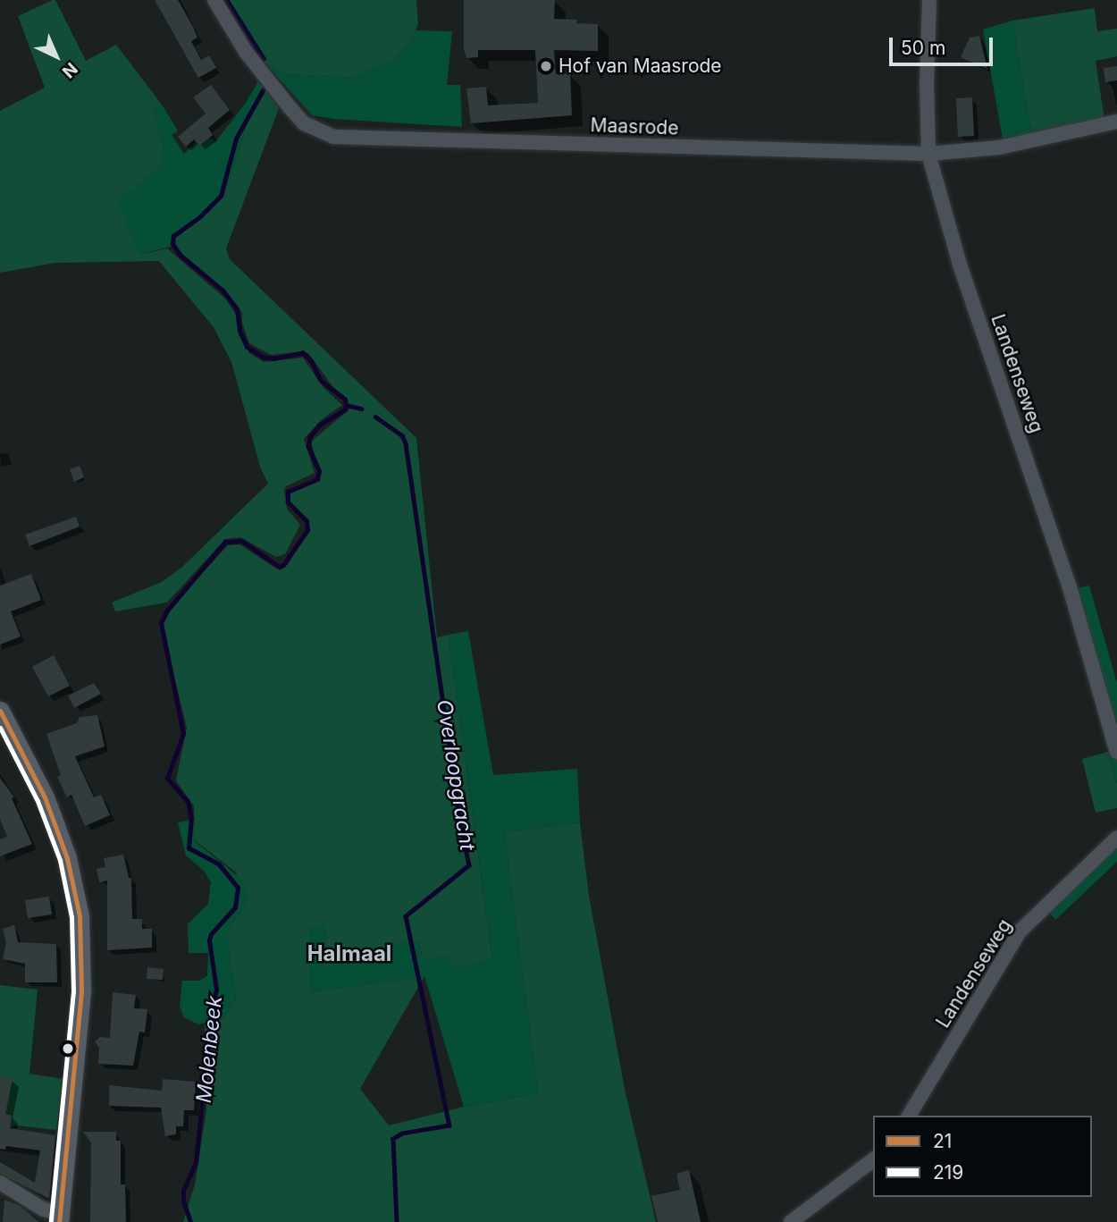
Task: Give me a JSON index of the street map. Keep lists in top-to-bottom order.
{
  "streets": {
    "street": ["Maasrode", "Landenseweg"]
  },
  "crossings": [
    ["Maasrode", "Landenseweg"]
  ],
  "districts": ["Halmaal"],
  "water": ["Overloopgracht", "Molenbeek"],
  "places": ["Hof van Maasrode"],
  "lines": ["transit line 21", "transit line 219"],
  "legend": ["21", "219"],
  "scale_bar": "50 m",
  "north": "bottom right"
}
